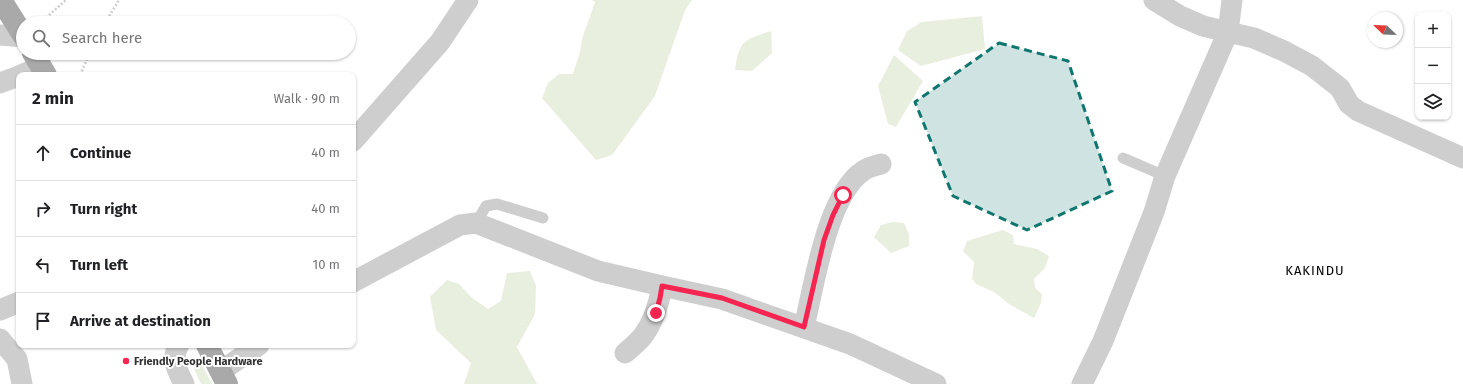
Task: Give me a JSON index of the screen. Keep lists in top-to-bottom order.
{
  "districts": ["KAKINDU"],
  "places": ["Friendly People Hardware"],
  "north": "top left",
  "page": {
    "map_buttons": ["+", "−"],
    "search": "Search here",
    "heading": ["2 min", "Walk · 90 m"],
    "list": [
      ["Continue", "40 m"],
      ["Turn right", "40 m"],
      ["Turn left", "10 m"],
      "Arrive at destination"
    ]
  }
}
